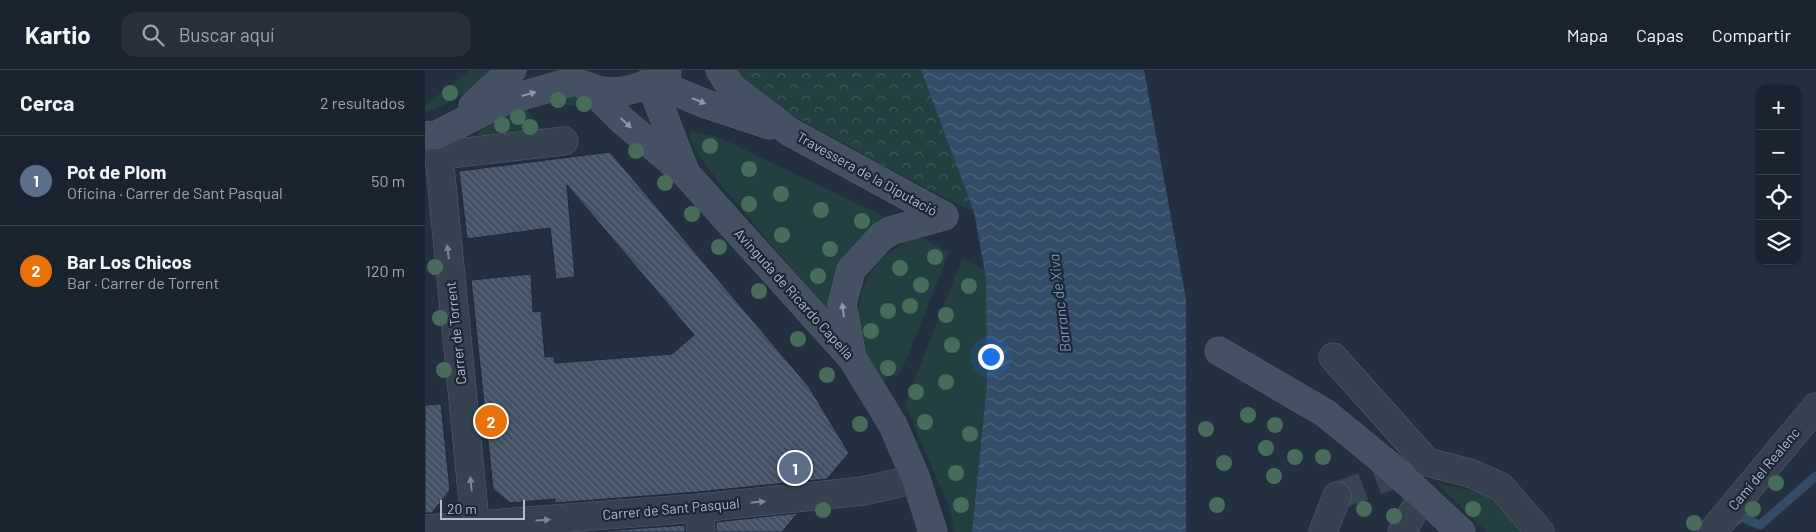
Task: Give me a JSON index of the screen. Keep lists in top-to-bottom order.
{
  "streets": {
    "street": [
      "Travessera de la Diputació",
      "Avinguda de Ricardo Capella",
      "Carrer de Torrent",
      "Camí del Realenc",
      "Carrer de Sant Pasqual"
    ]
  },
  "crossings": [
    ["Travessera de la Diputació", "Avinguda de Ricardo Capella"],
    ["Avinguda de Ricardo Capella", "Carrer de Sant Pasqual"],
    ["Carrer de Torrent", "Carrer de Sant Pasqual"]
  ],
  "one_way": ["Carrer de Torrent", "Carrer de Sant Pasqual"],
  "water": ["Barranc de Xiva"],
  "scale_bar": "20 m",
  "page": {
    "header": "Kartio",
    "search": "Buscar aquí",
    "nav": ["Mapa", "Capas", "Compartir"],
    "heading": ["Cerca", "2 resultados"],
    "map_buttons": ["+", "−"],
    "list": [
      {
        "mark": "1",
        "name": "Pot de Plom",
        "note": "Oficina · Carrer de Sant Pasqual",
        "value": "50 m"
      },
      {
        "mark": "2",
        "name": "Bar Los Chicos",
        "note": "Bar · Carrer de Torrent",
        "value": "120 m"
      }
    ],
    "pins": ["2", "1"],
    "scale": "20 m"
  }
}
